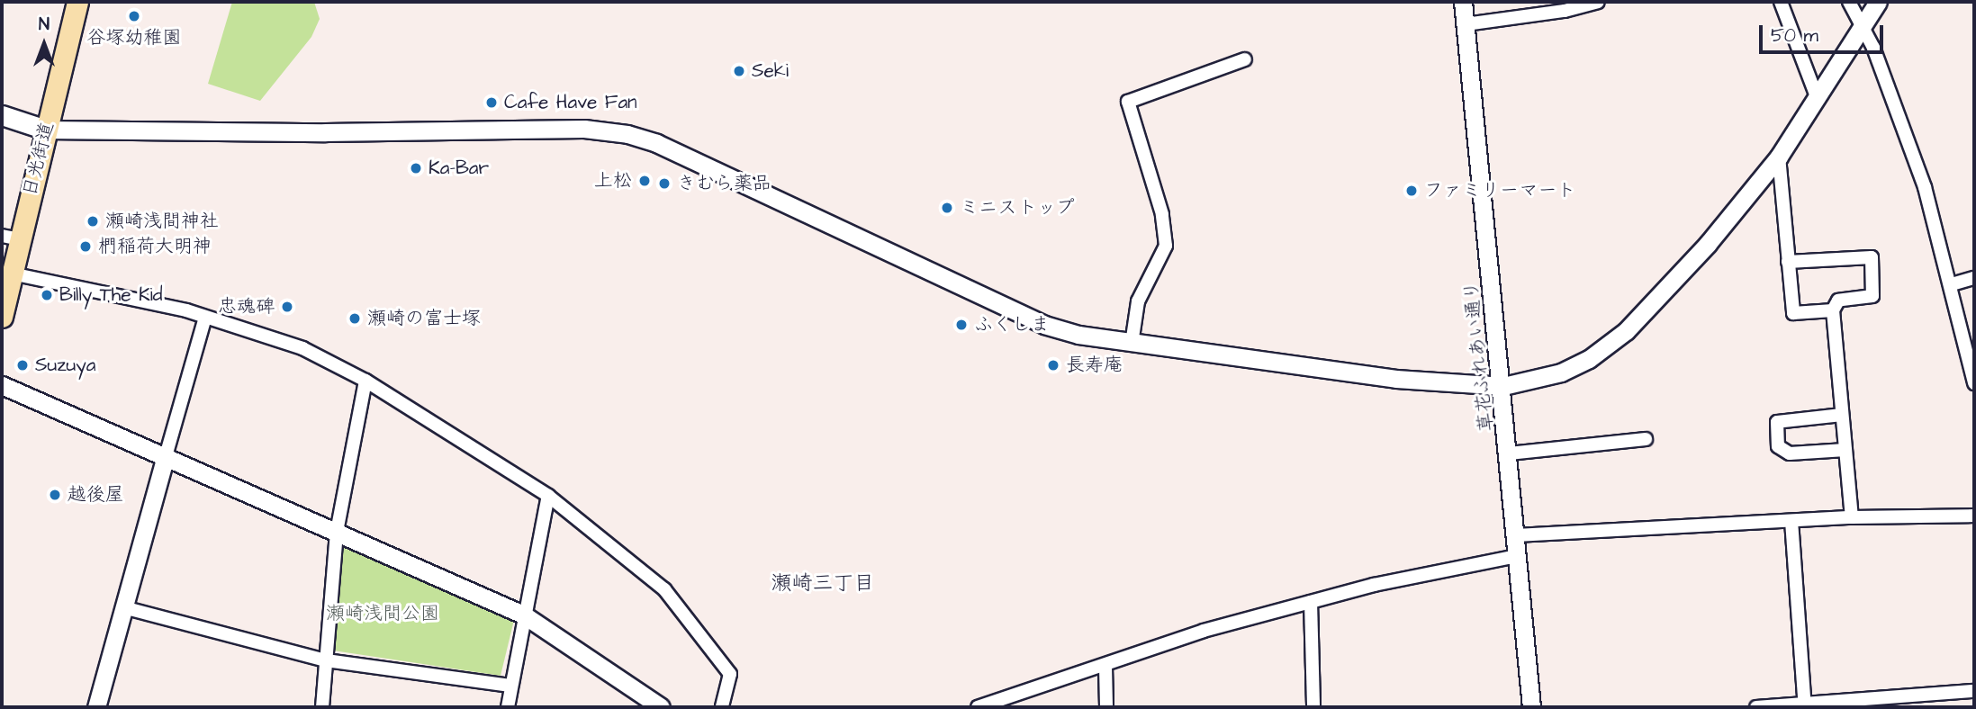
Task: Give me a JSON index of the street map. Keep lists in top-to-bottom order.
{
  "streets": {
    "main road": ["日光街道"],
    "street": ["草花ふれあい通り"]
  },
  "districts": ["瀬崎三丁目"],
  "parks": ["瀬崎浅間公園"],
  "places": [
    "谷塚幼稚園",
    "Seki",
    "Cafe Have Fan",
    "Ka-Bar",
    "上松",
    "きむら薬品",
    "ファミリーマート",
    "ミニストップ",
    "瀬崎浅間神社",
    "椚稲荷大明神",
    "Billy The Kid",
    "忠魂碑",
    "瀬崎の富士塚",
    "ふくしま",
    "Suzuya",
    "長寿庵",
    "越後屋"
  ],
  "scale_bar": "50 m",
  "north": "top"
}
